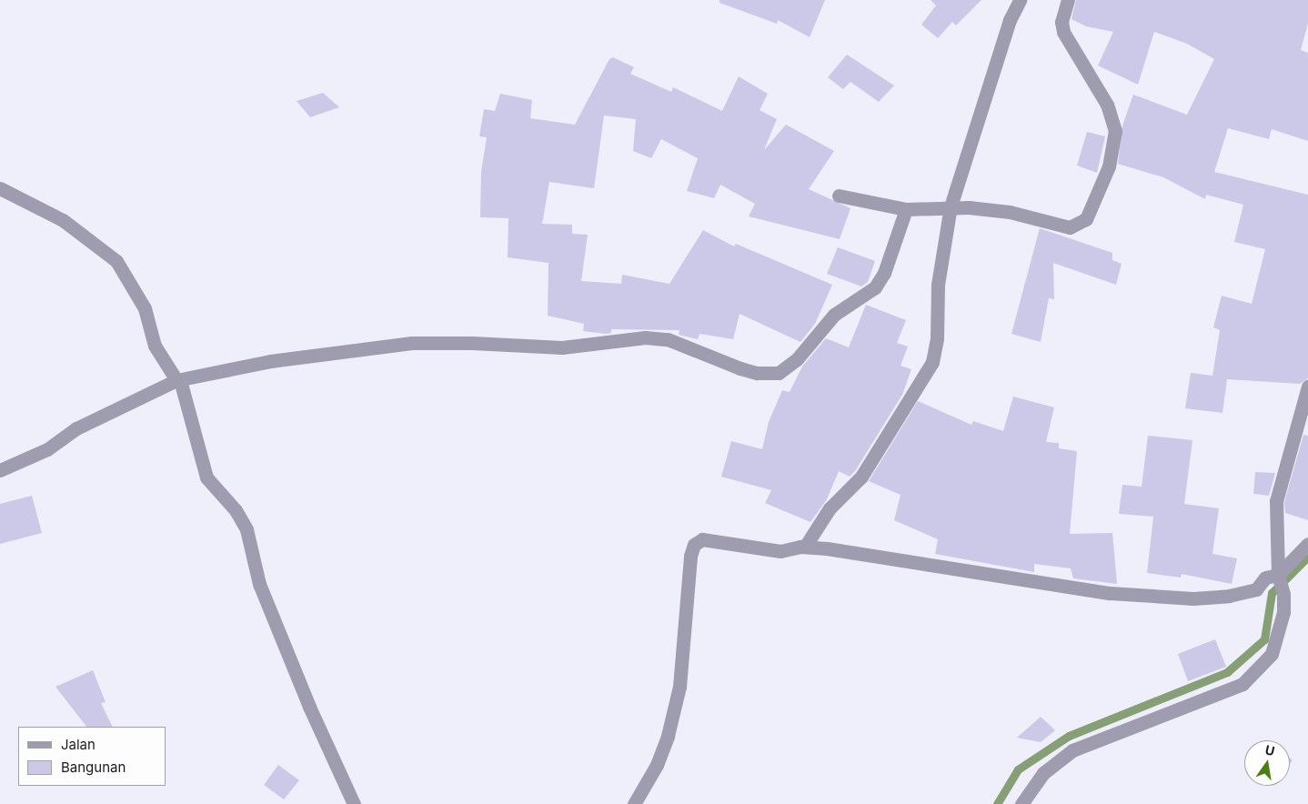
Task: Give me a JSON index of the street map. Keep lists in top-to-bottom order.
{
  "legend": ["Jalan", "Bangunan"],
  "north": "top"
}
